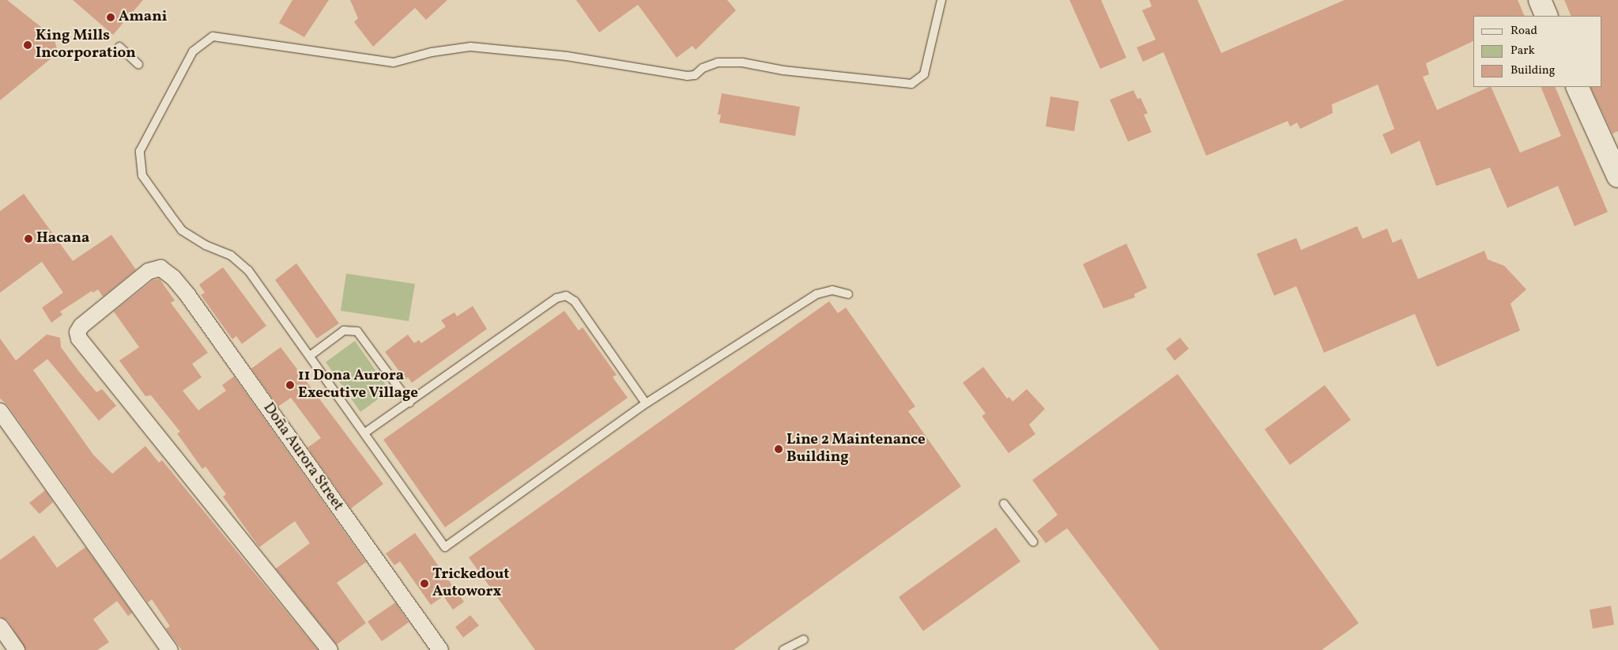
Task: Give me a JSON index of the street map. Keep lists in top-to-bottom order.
{
  "streets": {
    "street": ["Doña Aurora Street"]
  },
  "places": [
    "Amani",
    "King Mills Incorporation",
    "Hacana",
    "11 Dona Aurora Executive Village",
    "Line 2 Maintenance Building",
    "Trickedout Autoworx"
  ],
  "legend": ["Road", "Park", "Building"]
}
